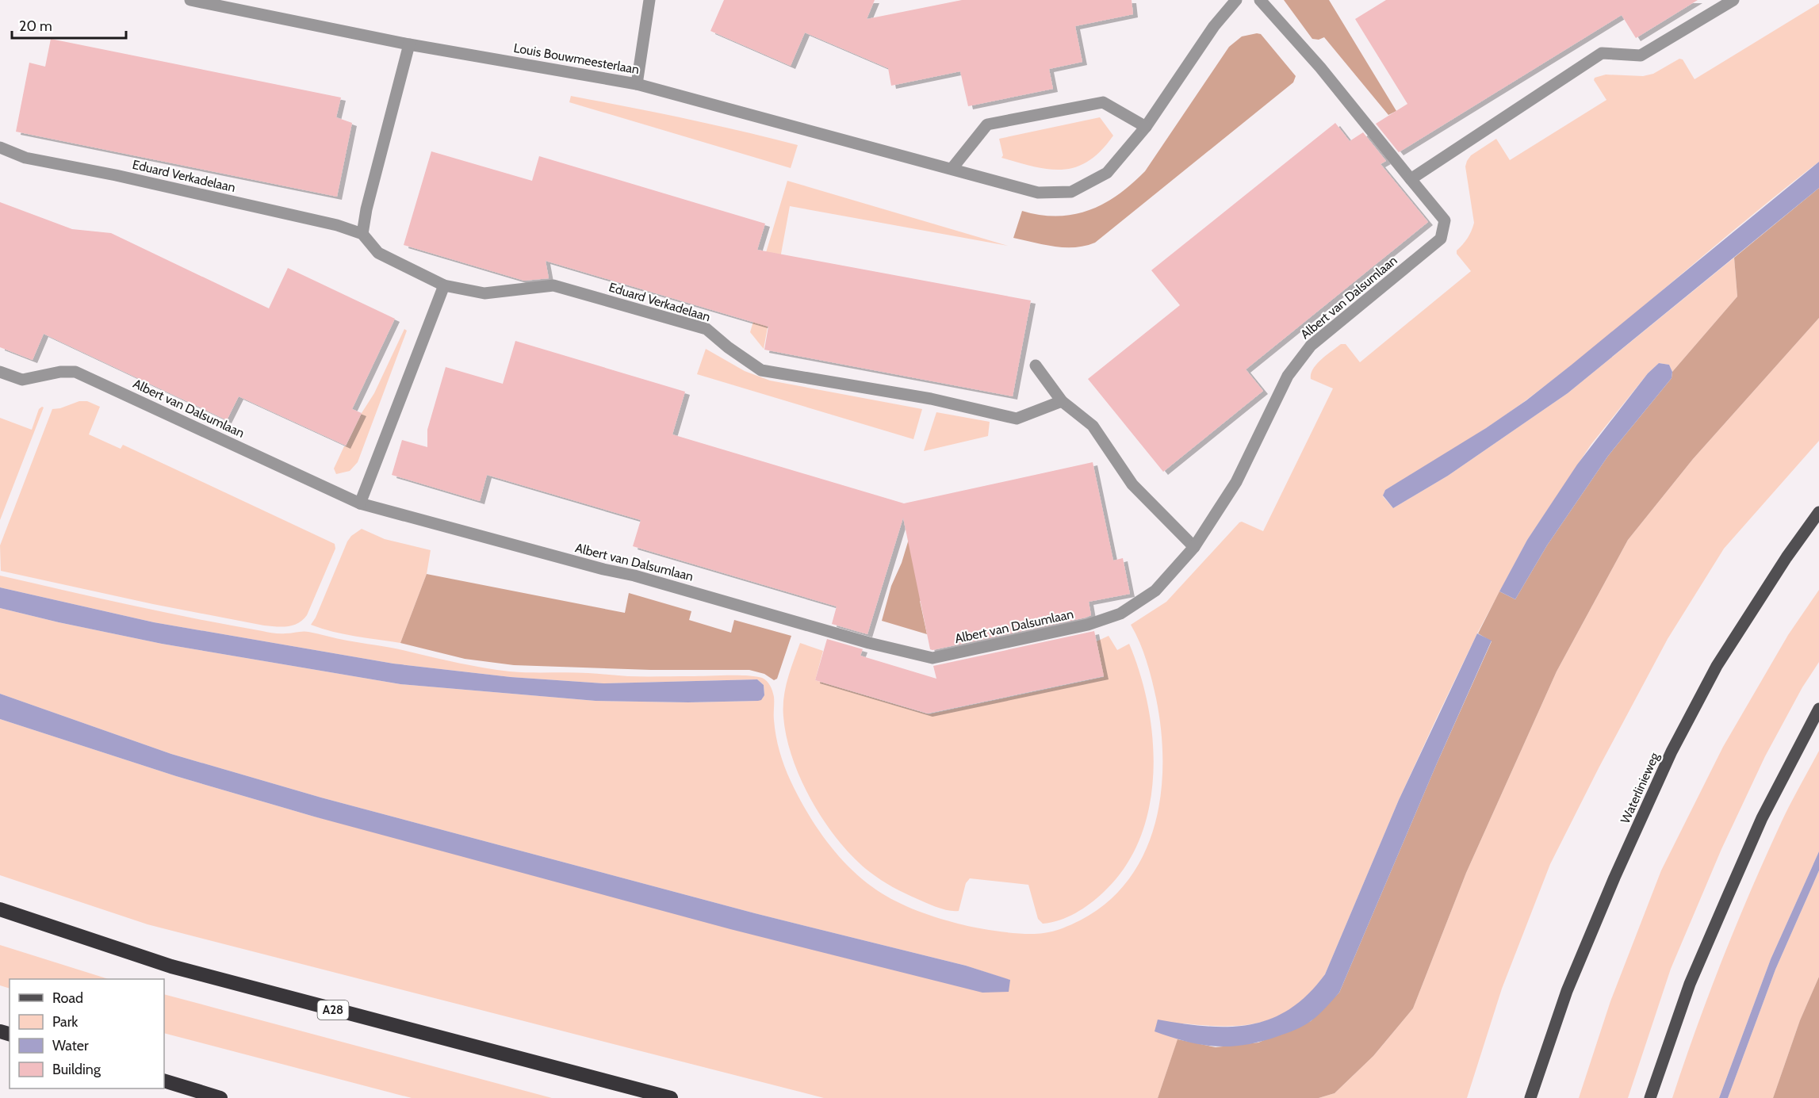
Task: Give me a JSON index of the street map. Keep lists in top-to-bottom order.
{
  "streets": {
    "highway": ["A28"],
    "main road": ["Waterlinieweg"],
    "street": ["Louis Bouwmeesterlaan", "Eduard Verkadelaan", "Albert van Dalsumlaan"]
  },
  "legend": [
    "Road",
    "Park",
    "Water",
    "Building"
  ],
  "scale_bar": "20 m"
}
